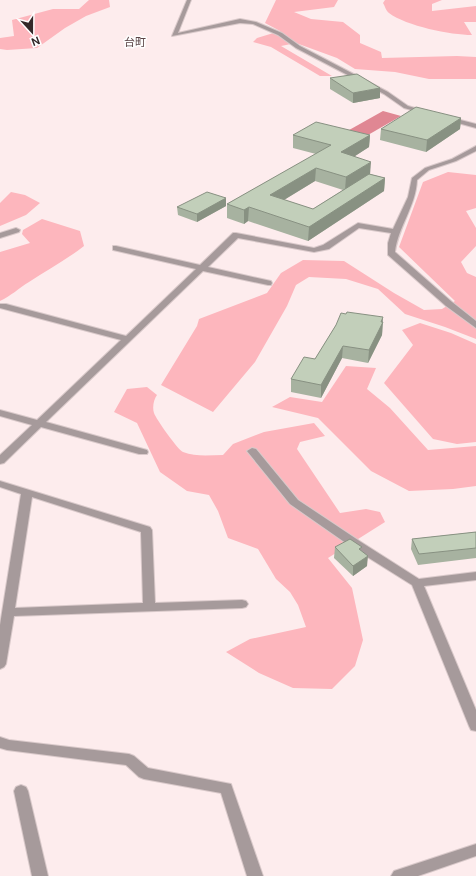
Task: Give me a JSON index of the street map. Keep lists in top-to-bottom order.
{
  "districts": ["台町"],
  "north": "bottom"
}
